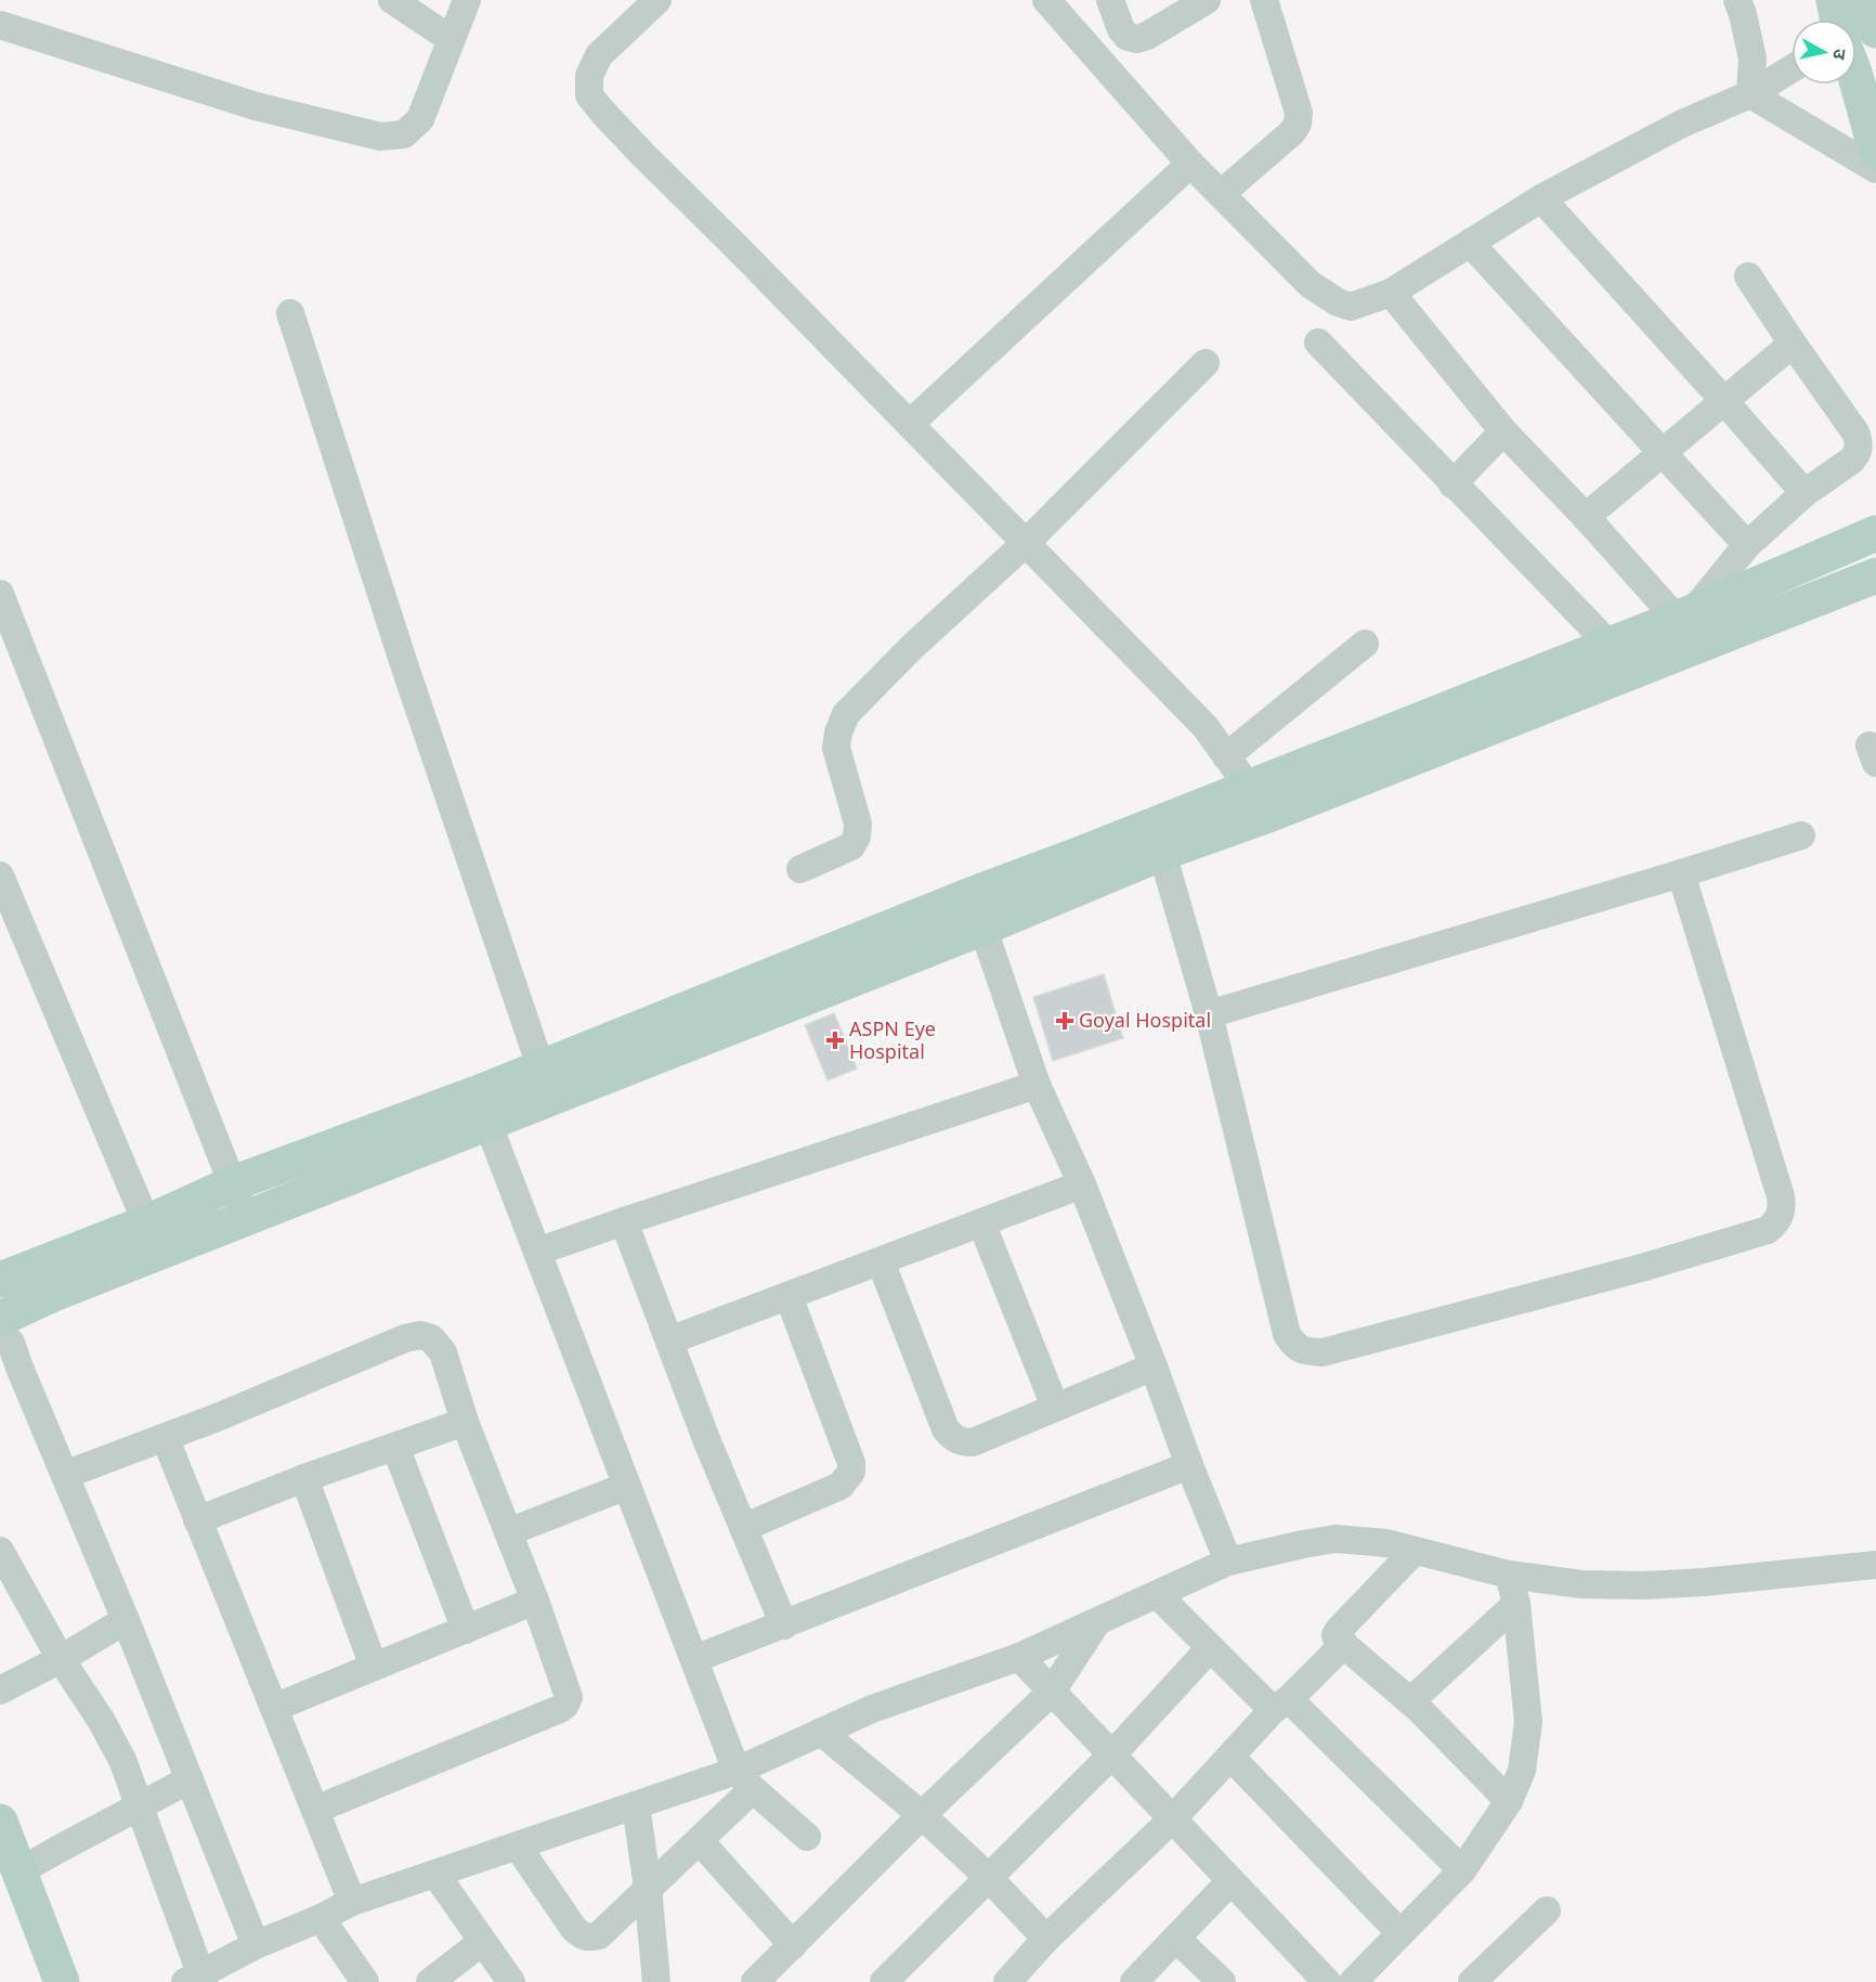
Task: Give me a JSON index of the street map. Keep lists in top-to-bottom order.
{
  "places": {
    "health": ["Goyal Hospital", "ASPN Eye Hospital"]
  },
  "north": "right"
}
